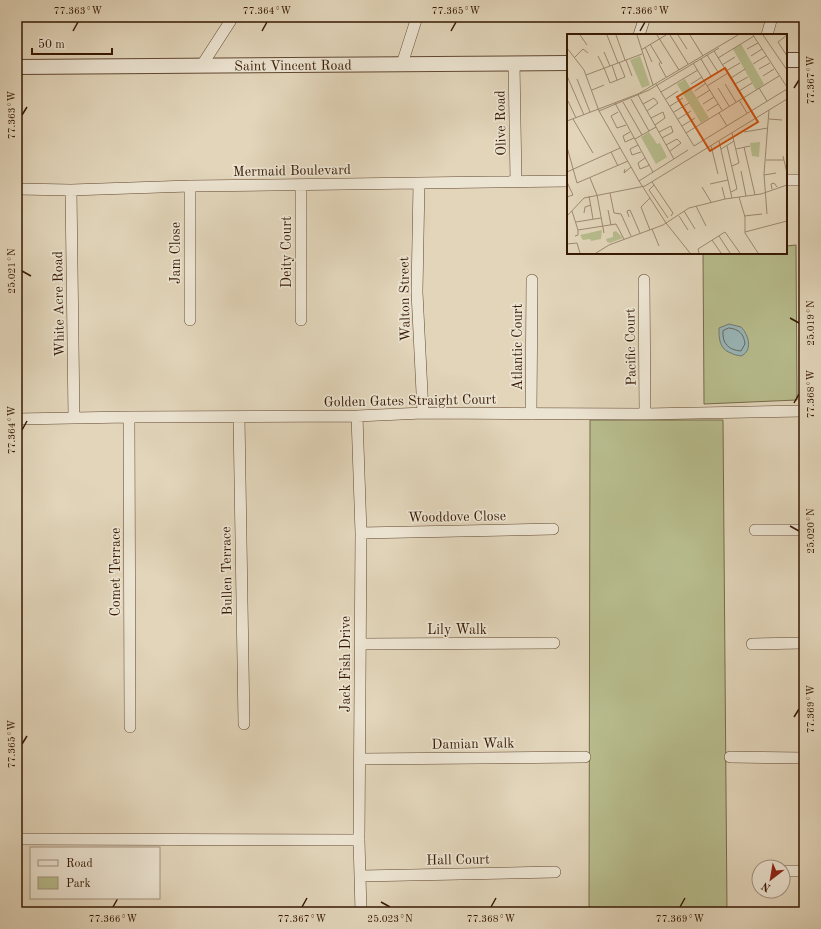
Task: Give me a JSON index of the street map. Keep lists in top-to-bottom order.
{
  "streets": {
    "street": [
      "Saint Vincent Road",
      "Olive Road",
      "Mermaid Boulevard",
      "Deity Court",
      "Jam Close",
      "Walton Street",
      "White Acre Road",
      "Atlantic Court",
      "Pacific Court",
      "Golden Gates Straight Court",
      "Wooddove Close",
      "Bullen Terrace",
      "Comet Terrace",
      "Lily Walk",
      "Jack Fish Drive",
      "Damian Walk",
      "Hall Court"
    ]
  },
  "crossings": [
    ["Saint Vincent Road", "Olive Road"],
    ["Olive Road", "Mermaid Boulevard"],
    ["Mermaid Boulevard", "Deity Court"],
    ["Mermaid Boulevard", "Jam Close"],
    ["Mermaid Boulevard", "Walton Street"],
    ["Mermaid Boulevard", "White Acre Road"],
    ["Walton Street", "Golden Gates Straight Court"],
    ["White Acre Road", "Golden Gates Straight Court"],
    ["Atlantic Court", "Golden Gates Straight Court"],
    ["Pacific Court", "Golden Gates Straight Court"],
    ["Golden Gates Straight Court", "Bullen Terrace"],
    ["Golden Gates Straight Court", "Comet Terrace"],
    ["Golden Gates Straight Court", "Jack Fish Drive"],
    ["Wooddove Close", "Jack Fish Drive"],
    ["Lily Walk", "Jack Fish Drive"],
    ["Jack Fish Drive", "Damian Walk"],
    ["Jack Fish Drive", "Hall Court"]
  ],
  "legend": ["Road", "Park"],
  "scale_bar": "50 m",
  "north": "bottom left",
  "coordinates": [
    "77.363°W",
    "77.364°W",
    "77.365°W",
    "77.366°W",
    "77.367°W",
    "25.021°N",
    "25.019°N",
    "77.368°W",
    "25.020°N",
    "77.369°W",
    "25.023°N"
  ]
}
